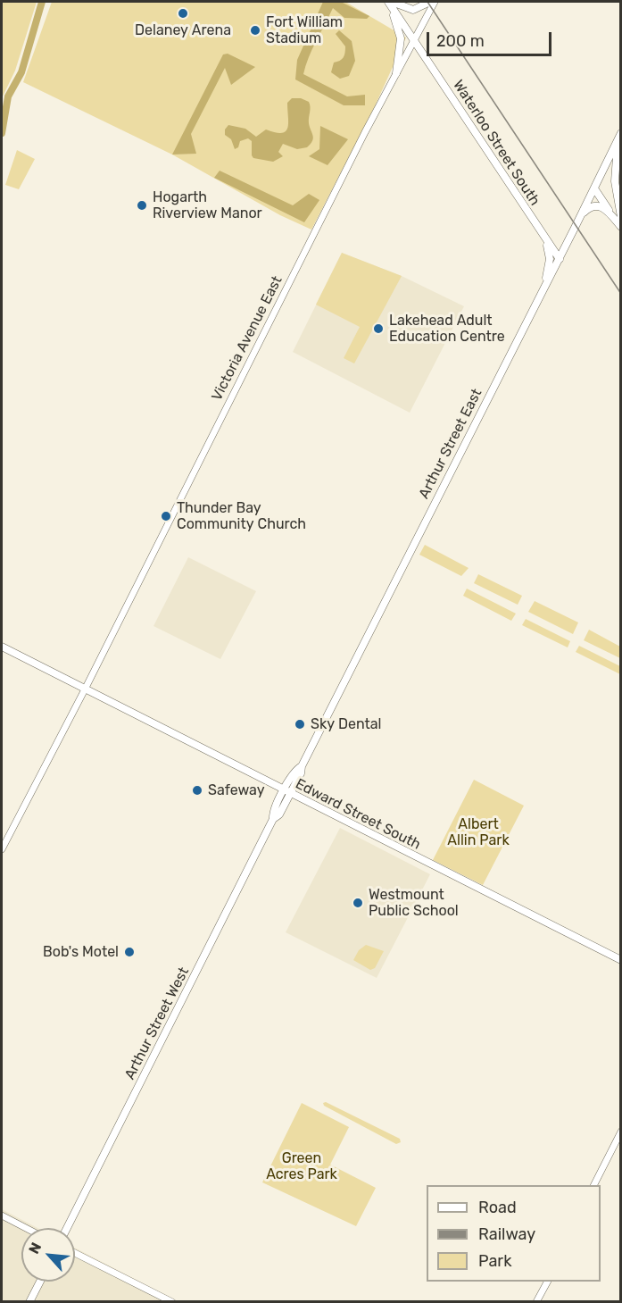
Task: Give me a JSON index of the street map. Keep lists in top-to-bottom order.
{
  "streets": {
    "main road": [
      "Waterloo Street South",
      "Arthur Street East",
      "Edward Street South",
      "Arthur Street West"
    ],
    "street": ["Victoria Avenue East"]
  },
  "crossings": [
    ["Waterloo Street South", "Victoria Avenue East"],
    ["Waterloo Street South", "Arthur Street East"],
    ["Victoria Avenue East", "Edward Street South"],
    ["Arthur Street East", "Edward Street South"],
    ["Arthur Street East", "Arthur Street West"],
    ["Edward Street South", "Arthur Street West"]
  ],
  "parks": ["Albert Allin Park", "Green Acres Park"],
  "places": [
    "Delaney Arena",
    "Fort William Stadium",
    "Hogarth Riverview Manor",
    "Lakehead Adult Education Centre",
    "Thunder Bay Community Church",
    "Sky Dental",
    "Safeway",
    "Westmount Public School",
    "Bob's Motel"
  ],
  "legend": ["Road", "Railway", "Park"],
  "scale_bar": "200 m",
  "north": "top left"
}
